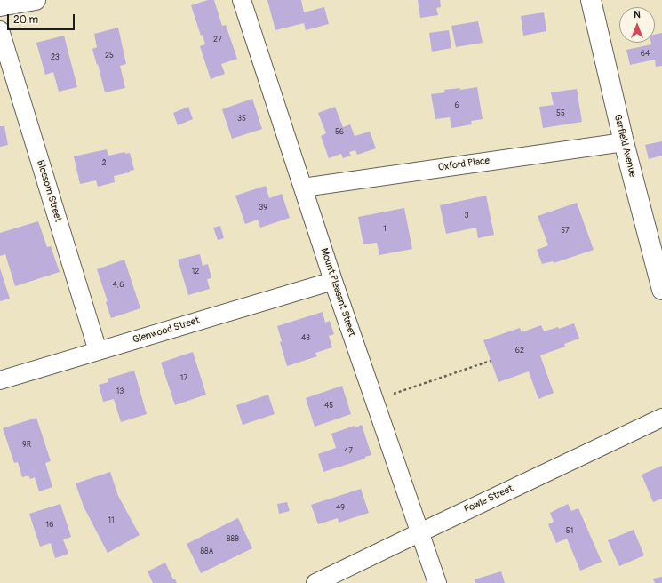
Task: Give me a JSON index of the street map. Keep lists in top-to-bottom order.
{
  "streets": {
    "street": [
      "Garfield Avenue",
      "Oxford Place",
      "Blossom Street",
      "Mount Pleasant Street",
      "Glenwood Street",
      "Fowle Street"
    ]
  },
  "crossings": [
    ["Garfield Avenue", "Oxford Place"],
    ["Oxford Place", "Mount Pleasant Street"],
    ["Blossom Street", "Glenwood Street"],
    ["Mount Pleasant Street", "Glenwood Street"],
    ["Mount Pleasant Street", "Fowle Street"]
  ],
  "house_numbers": [
    "27",
    "64",
    "25",
    "23",
    "6",
    "55",
    "35",
    "56",
    "2",
    "39",
    "3",
    "1",
    "57",
    "12",
    "4;6",
    "43",
    "62",
    "17",
    "13",
    "45",
    "9R",
    "47",
    "49",
    "11",
    "16",
    "51",
    "88B",
    "88A"
  ],
  "scale_bar": "20 m",
  "north": "top"
}
